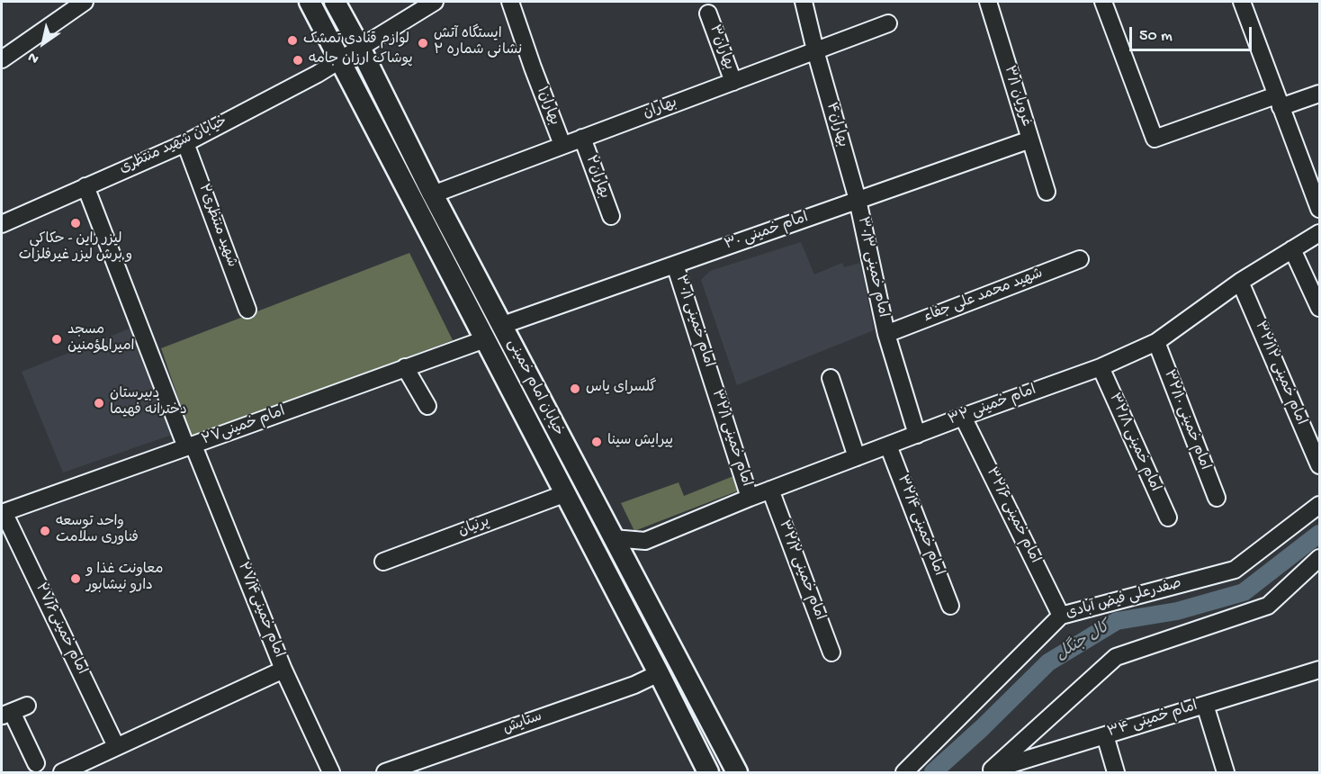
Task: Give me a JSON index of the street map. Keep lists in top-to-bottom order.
{
  "streets": {
    "main road": ["خیابان امام خمینی"],
    "street": [
      "بهاران۳",
      "غرویان ۳/۱",
      "بهاران۱",
      "بهاران",
      "بهاران۴",
      "خیابان شهید منتظری",
      "بهاران۲",
      "شهید منتظری۲",
      "امام خمینی ۳۰",
      "امام خمینی ۳۰/۳",
      "شهید محمد علی جفاء",
      "امام خمینی ۳۰/۱",
      "امام خمینی ۳۲/۱۲",
      "امام خمینی ۳۲",
      "امام خمینی ۳۲/۱۰",
      "امام خمینی۲۷",
      "امام خمینی ۳۲/۱",
      "امام خمینی ۳۲/۸",
      "امام خمینی ۳۲/۶",
      "امام خمینی ۳۲/۴",
      "پرنیان",
      "امام خمینی ۳۲/۲",
      "صفدرعلی فیض آبادی",
      "امام خمینی۲۷/۴",
      "امام خمینی۲۷/۶",
      "امام خمینی ۳۴",
      "ستایش"
    ]
  },
  "crossings": [
    ["بهاران۳", "بهاران"],
    ["غرویان ۳/۱", "امام خمینی ۳۰"],
    ["بهاران۱", "بهاران"],
    ["بهاران", "بهاران۴"],
    ["بهاران", "بهاران۲"],
    ["بهاران", "خیابان امام خمینی"],
    ["بهاران۴", "امام خمینی ۳۰"],
    ["بهاران۴", "امام خمینی ۳۰/۳"],
    ["خیابان شهید منتظری", "شهید منتظری۲"],
    ["خیابان شهید منتظری", "خیابان امام خمینی"],
    ["خیابان شهید منتظری", "امام خمینی۲۷/۴"],
    ["امام خمینی ۳۰", "امام خمینی ۳۰/۳"],
    ["امام خمینی ۳۰", "امام خمینی ۳۰/۱"],
    ["امام خمینی ۳۰", "خیابان امام خمینی"],
    ["امام خمینی ۳۰/۳", "شهید محمد علی جفاء"],
    ["امام خمینی ۳۰/۳", "امام خمینی ۳۲"],
    ["امام خمینی ۳۰/۱", "امام خمینی ۳۲/۱"],
    ["امام خمینی ۳۲/۱۲", "امام خمینی ۳۲"],
    ["خیابان امام خمینی", "امام خمینی۲۷"],
    ["خیابان امام خمینی", "پرنیان"],
    ["خیابان امام خمینی", "ستایش"],
    ["امام خمینی ۳۲", "امام خمینی ۳۲/۱۰"],
    ["امام خمینی ۳۲", "امام خمینی ۳۲/۱"],
    ["امام خمینی ۳۲", "امام خمینی ۳۲/۸"],
    ["امام خمینی ۳۲", "امام خمینی ۳۲/۶"],
    ["امام خمینی ۳۲", "امام خمینی ۳۲/۴"],
    ["امام خمینی ۳۲", "امام خمینی ۳۲/۲"],
    ["امام خمینی۲۷", "امام خمینی۲۷/۴"],
    ["امام خمینی۲۷", "امام خمینی۲۷/۶"],
    ["امام خمینی ۳۲/۶", "صفدرعلی فیض آبادی"]
  ],
  "water": ["کال جنگل"],
  "places": [
    "لوازم قنادی تمشک",
    "ایستگاه آتش نشانی شماره ۲",
    "پوشاک ارزان جامه",
    "لیزر راین - حکاکی و برش لیزر غیرفلزات",
    "مسجد امیرالمؤمنین",
    "گلسرای یاس",
    "دبیرستان دخترانه فهیما",
    "پیرایش سینا",
    "واحد توسعه فناوری سلامت",
    "معاونت غذا و دارو نیشابور"
  ],
  "scale_bar": "50 m",
  "north": "bottom left"
}
